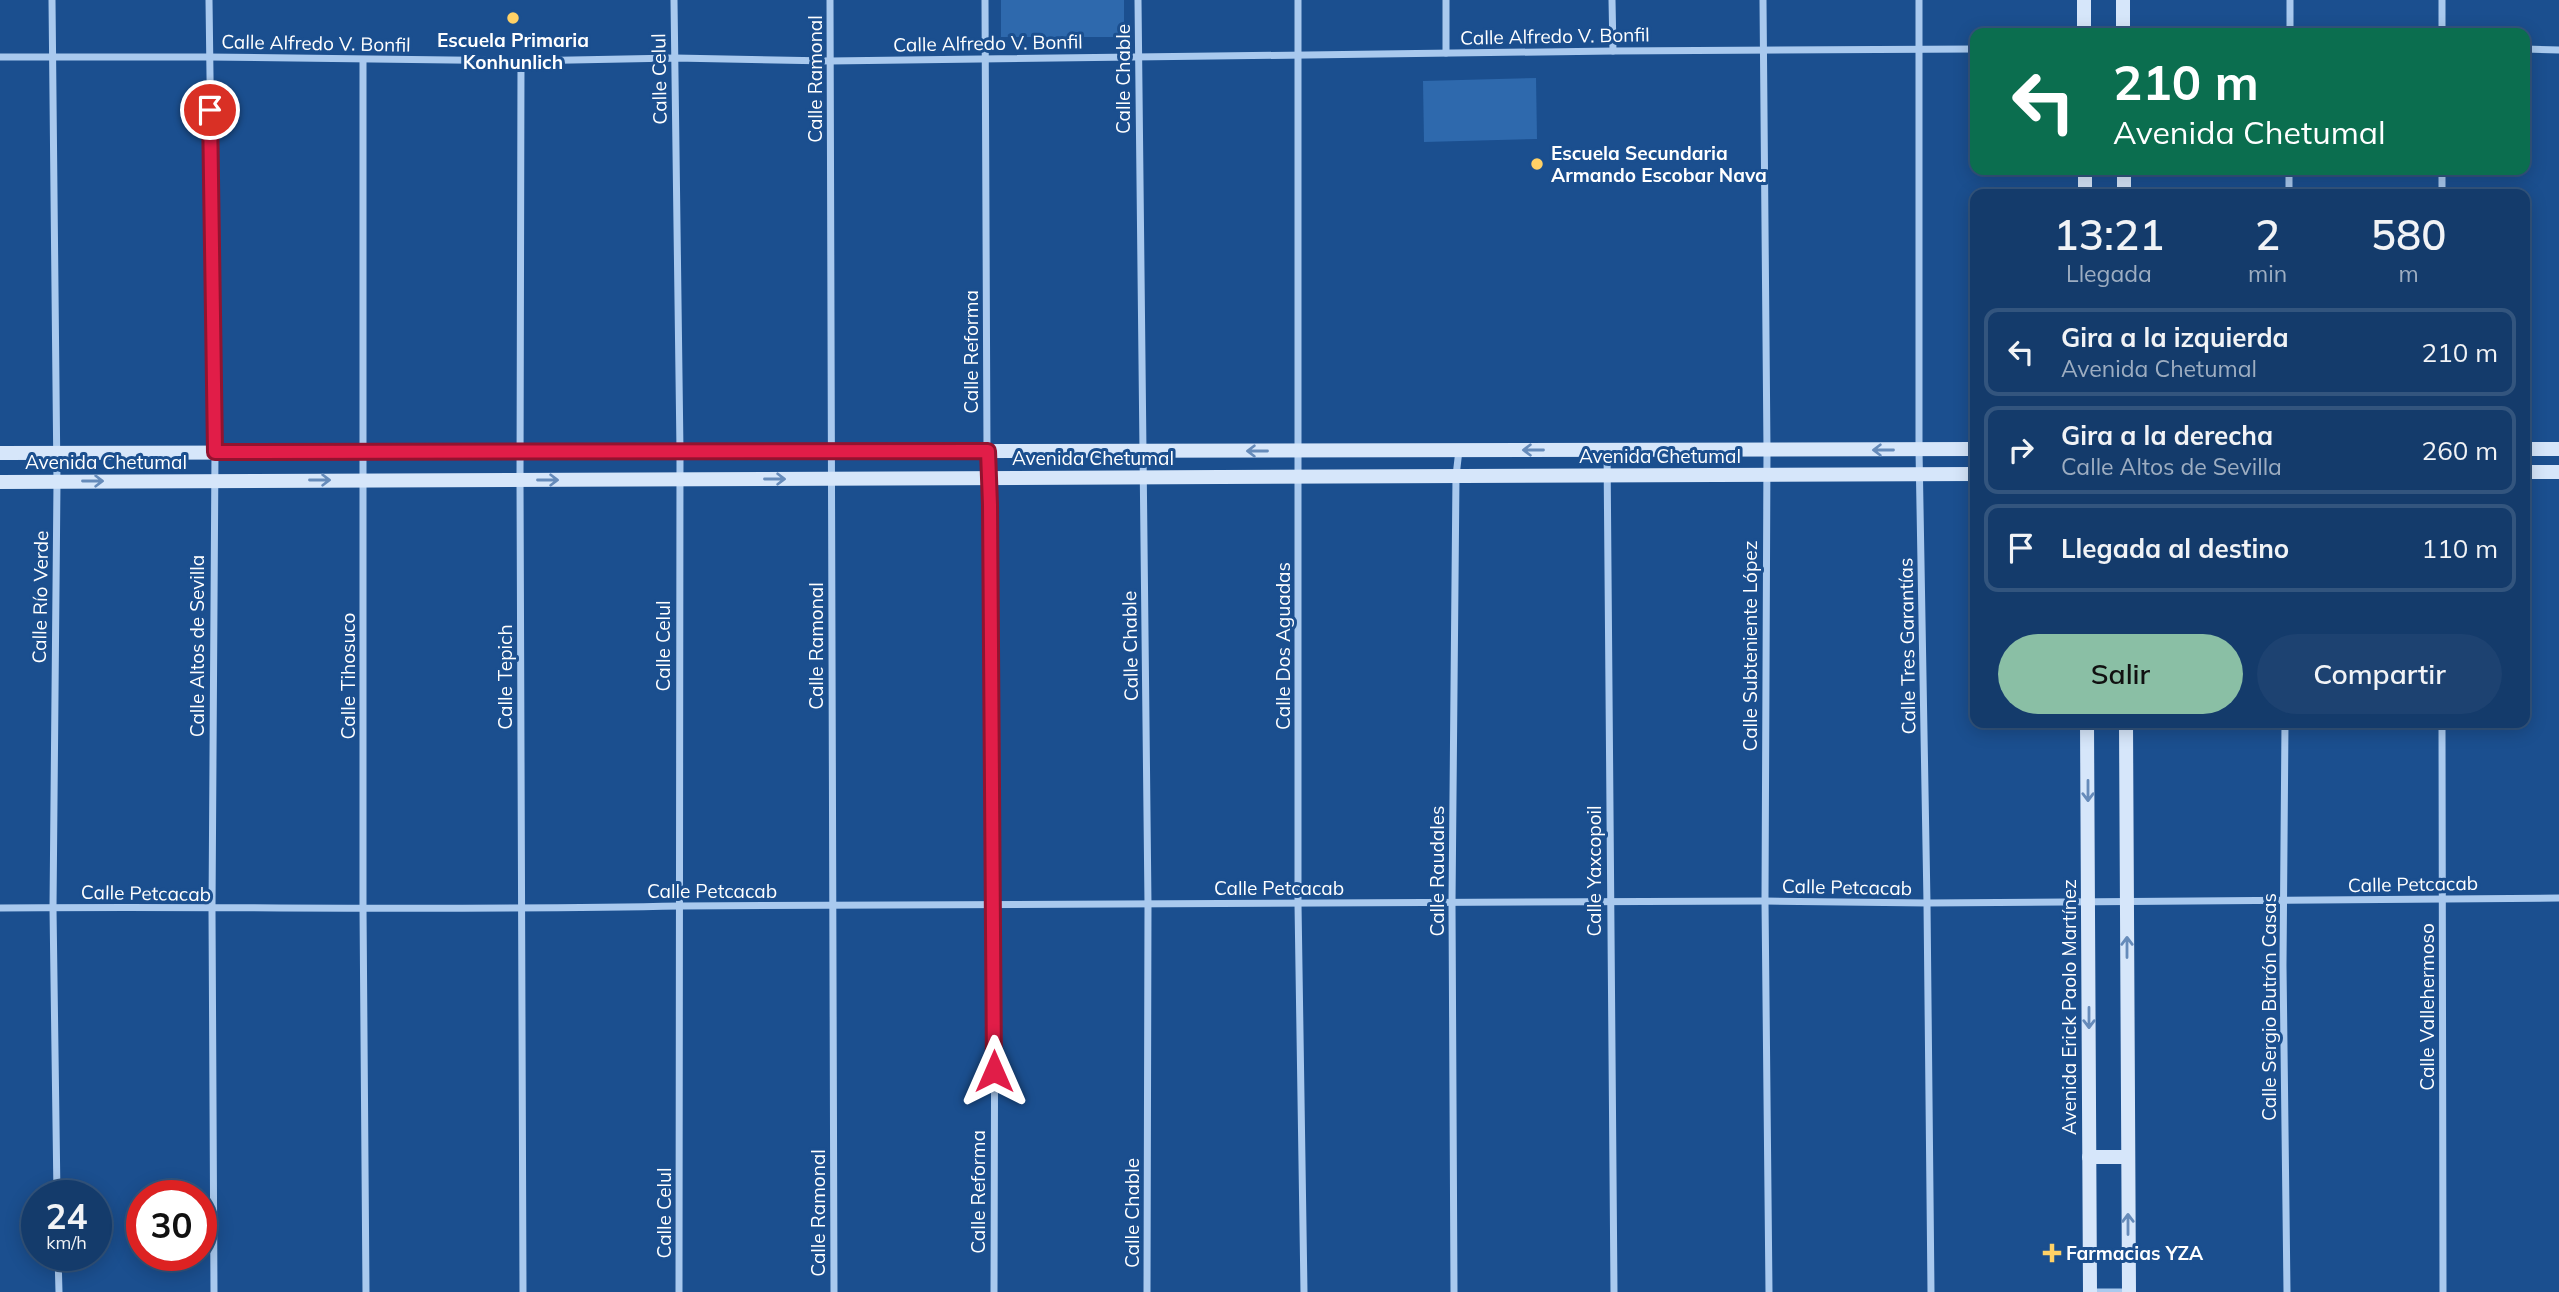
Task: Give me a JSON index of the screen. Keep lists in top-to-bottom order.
{
  "streets": {
    "main road": ["Avenida Chetumal", "Avenida Erick Paolo Martínez"],
    "street": [
      "Calle Alfredo V. Bonfil",
      "Calle Celul",
      "Calle Ramonal",
      "Calle Chable",
      "Calle Reforma",
      "Calle Río Verde",
      "Calle Altos de Sevilla",
      "Calle Dos Aguadas",
      "Calle Subteniente López",
      "Calle Tres Garantías",
      "Calle Tihosuco",
      "Calle Tepich",
      "Calle Raudales",
      "Calle Yaxcopoil",
      "Calle Petcacab",
      "Calle Sergio Butrón Casas",
      "Calle Vallehermoso"
    ]
  },
  "crossings": [
    ["Calle Alfredo V. Bonfil", "Calle Celul"],
    ["Calle Alfredo V. Bonfil", "Calle Ramonal"],
    ["Calle Alfredo V. Bonfil", "Calle Chable"],
    ["Calle Alfredo V. Bonfil", "Calle Reforma"],
    ["Calle Alfredo V. Bonfil", "Calle Río Verde"],
    ["Calle Alfredo V. Bonfil", "Calle Altos de Sevilla"],
    ["Calle Alfredo V. Bonfil", "Calle Dos Aguadas"],
    ["Calle Alfredo V. Bonfil", "Calle Subteniente López"],
    ["Calle Alfredo V. Bonfil", "Calle Tres Garantías"],
    ["Calle Alfredo V. Bonfil", "Calle Tihosuco"],
    ["Calle Alfredo V. Bonfil", "Calle Tepich"],
    ["Calle Celul", "Avenida Chetumal"],
    ["Calle Celul", "Calle Petcacab"],
    ["Calle Ramonal", "Avenida Chetumal"],
    ["Calle Ramonal", "Calle Petcacab"],
    ["Calle Chable", "Avenida Chetumal"],
    ["Calle Chable", "Calle Petcacab"],
    ["Calle Reforma", "Avenida Chetumal"],
    ["Calle Reforma", "Calle Petcacab"],
    ["Avenida Chetumal", "Calle Río Verde"],
    ["Avenida Chetumal", "Calle Altos de Sevilla"],
    ["Avenida Chetumal", "Calle Dos Aguadas"],
    ["Avenida Chetumal", "Calle Subteniente López"],
    ["Avenida Chetumal", "Calle Tres Garantías"],
    ["Avenida Chetumal", "Calle Tihosuco"],
    ["Avenida Chetumal", "Calle Tepich"],
    ["Avenida Chetumal", "Calle Raudales"],
    ["Avenida Chetumal", "Calle Yaxcopoil"],
    ["Calle Río Verde", "Calle Petcacab"],
    ["Calle Altos de Sevilla", "Calle Petcacab"],
    ["Calle Dos Aguadas", "Calle Petcacab"],
    ["Calle Subteniente López", "Calle Petcacab"],
    ["Calle Tres Garantías", "Calle Petcacab"],
    ["Calle Tihosuco", "Calle Petcacab"],
    ["Calle Tepich", "Calle Petcacab"],
    ["Calle Raudales", "Calle Petcacab"],
    ["Calle Yaxcopoil", "Calle Petcacab"],
    ["Calle Petcacab", "Avenida Erick Paolo Martínez"],
    ["Calle Petcacab", "Calle Sergio Butrón Casas"],
    ["Calle Petcacab", "Calle Vallehermoso"]
  ],
  "places": {
    "other": ["Escuela Primaria Konhunlich", "Escuela Secundaria Armando Escobar Nava"],
    "health": ["Farmacias YZA"]
  },
  "page": {
    "turn": ["210 m", "Avenida Chetumal"],
    "eta": [
      "13:21",
      "Llegada",
      "2",
      "min",
      "580",
      "m"
    ],
    "list": [
      {
        "name": "Gira a la izquierda",
        "note": "Avenida Chetumal",
        "value": "210 m"
      },
      {
        "name": "Gira a la derecha",
        "note": "Calle Altos de Sevilla",
        "value": "260 m"
      },
      {
        "name": "Llegada al destino",
        "value": "110 m"
      }
    ],
    "buttons": ["Salir", "Compartir"],
    "speed": "24 km/h",
    "limit": "30"
  }
}
